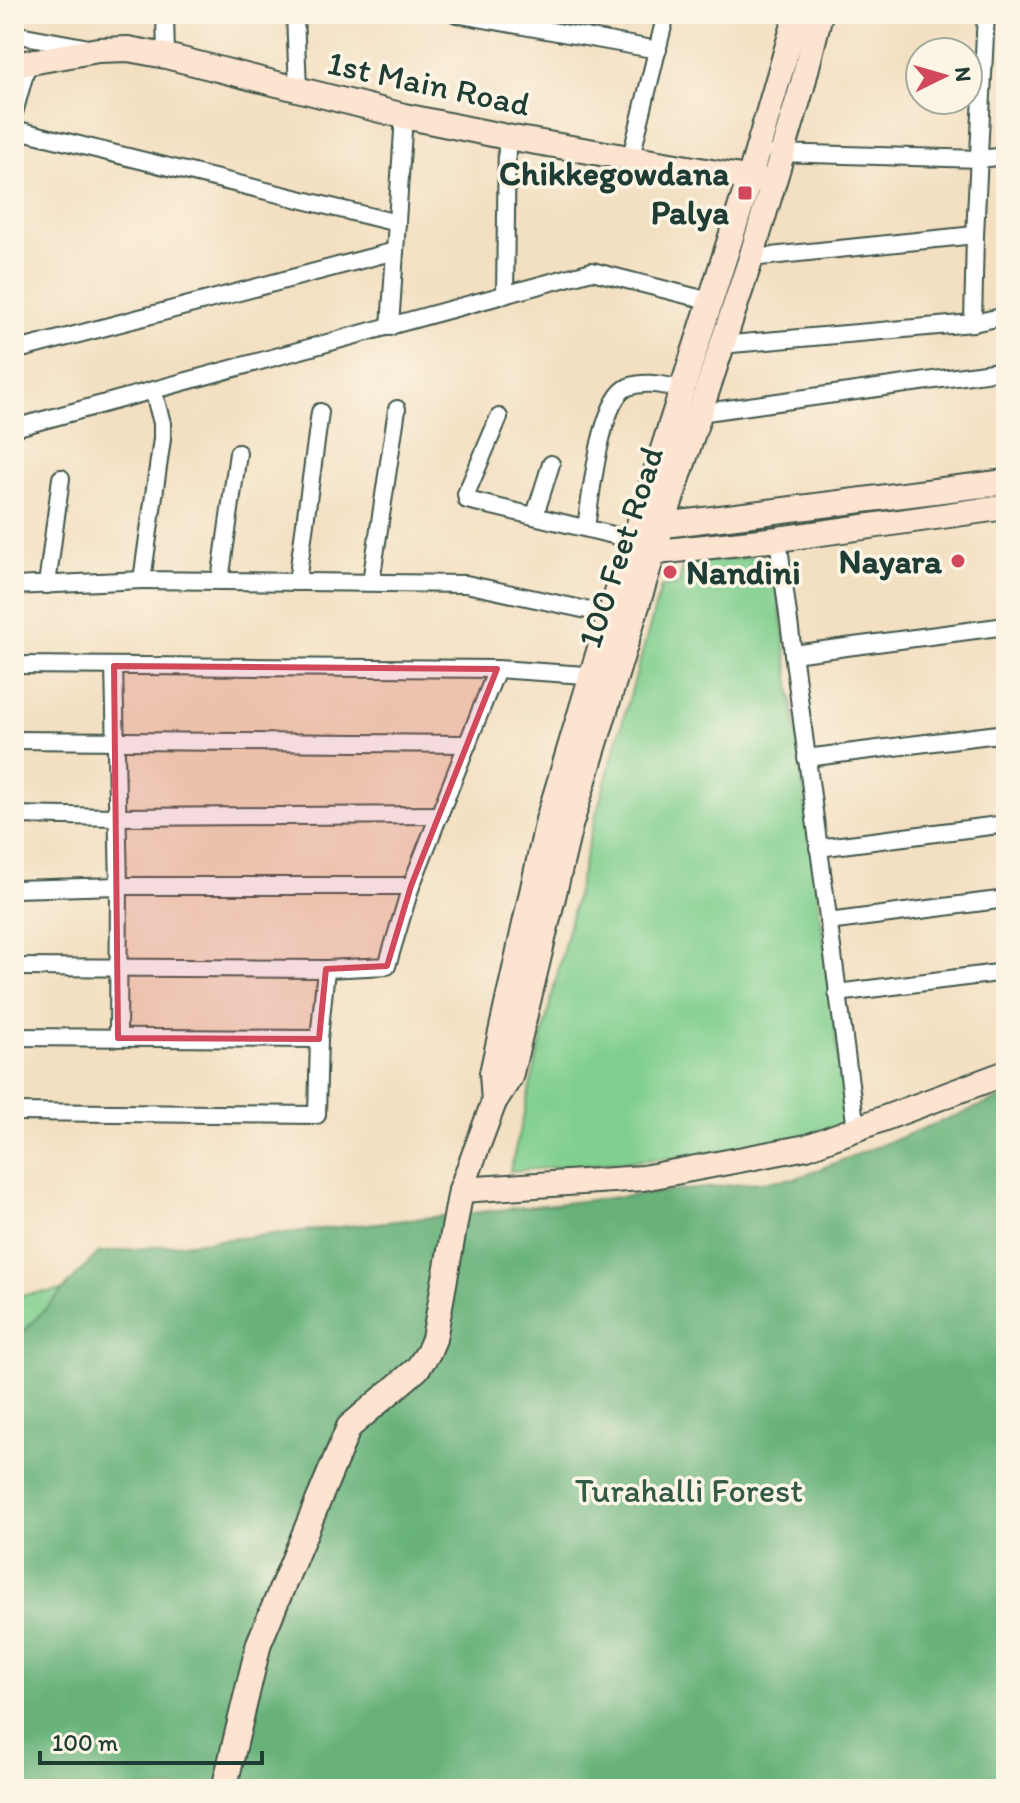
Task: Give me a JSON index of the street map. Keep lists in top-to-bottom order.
{
  "streets": {
    "main road": ["1st Main Road", "100 Feet Road"]
  },
  "crossings": [
    ["1st Main Road", "100 Feet Road"]
  ],
  "parks": ["Turahalli Forest"],
  "places": {
    "transit": ["Chikkegowdana Palya"],
    "other": ["Nayara", "Nandini"]
  },
  "scale_bar": "100 m",
  "north": "right"
}
